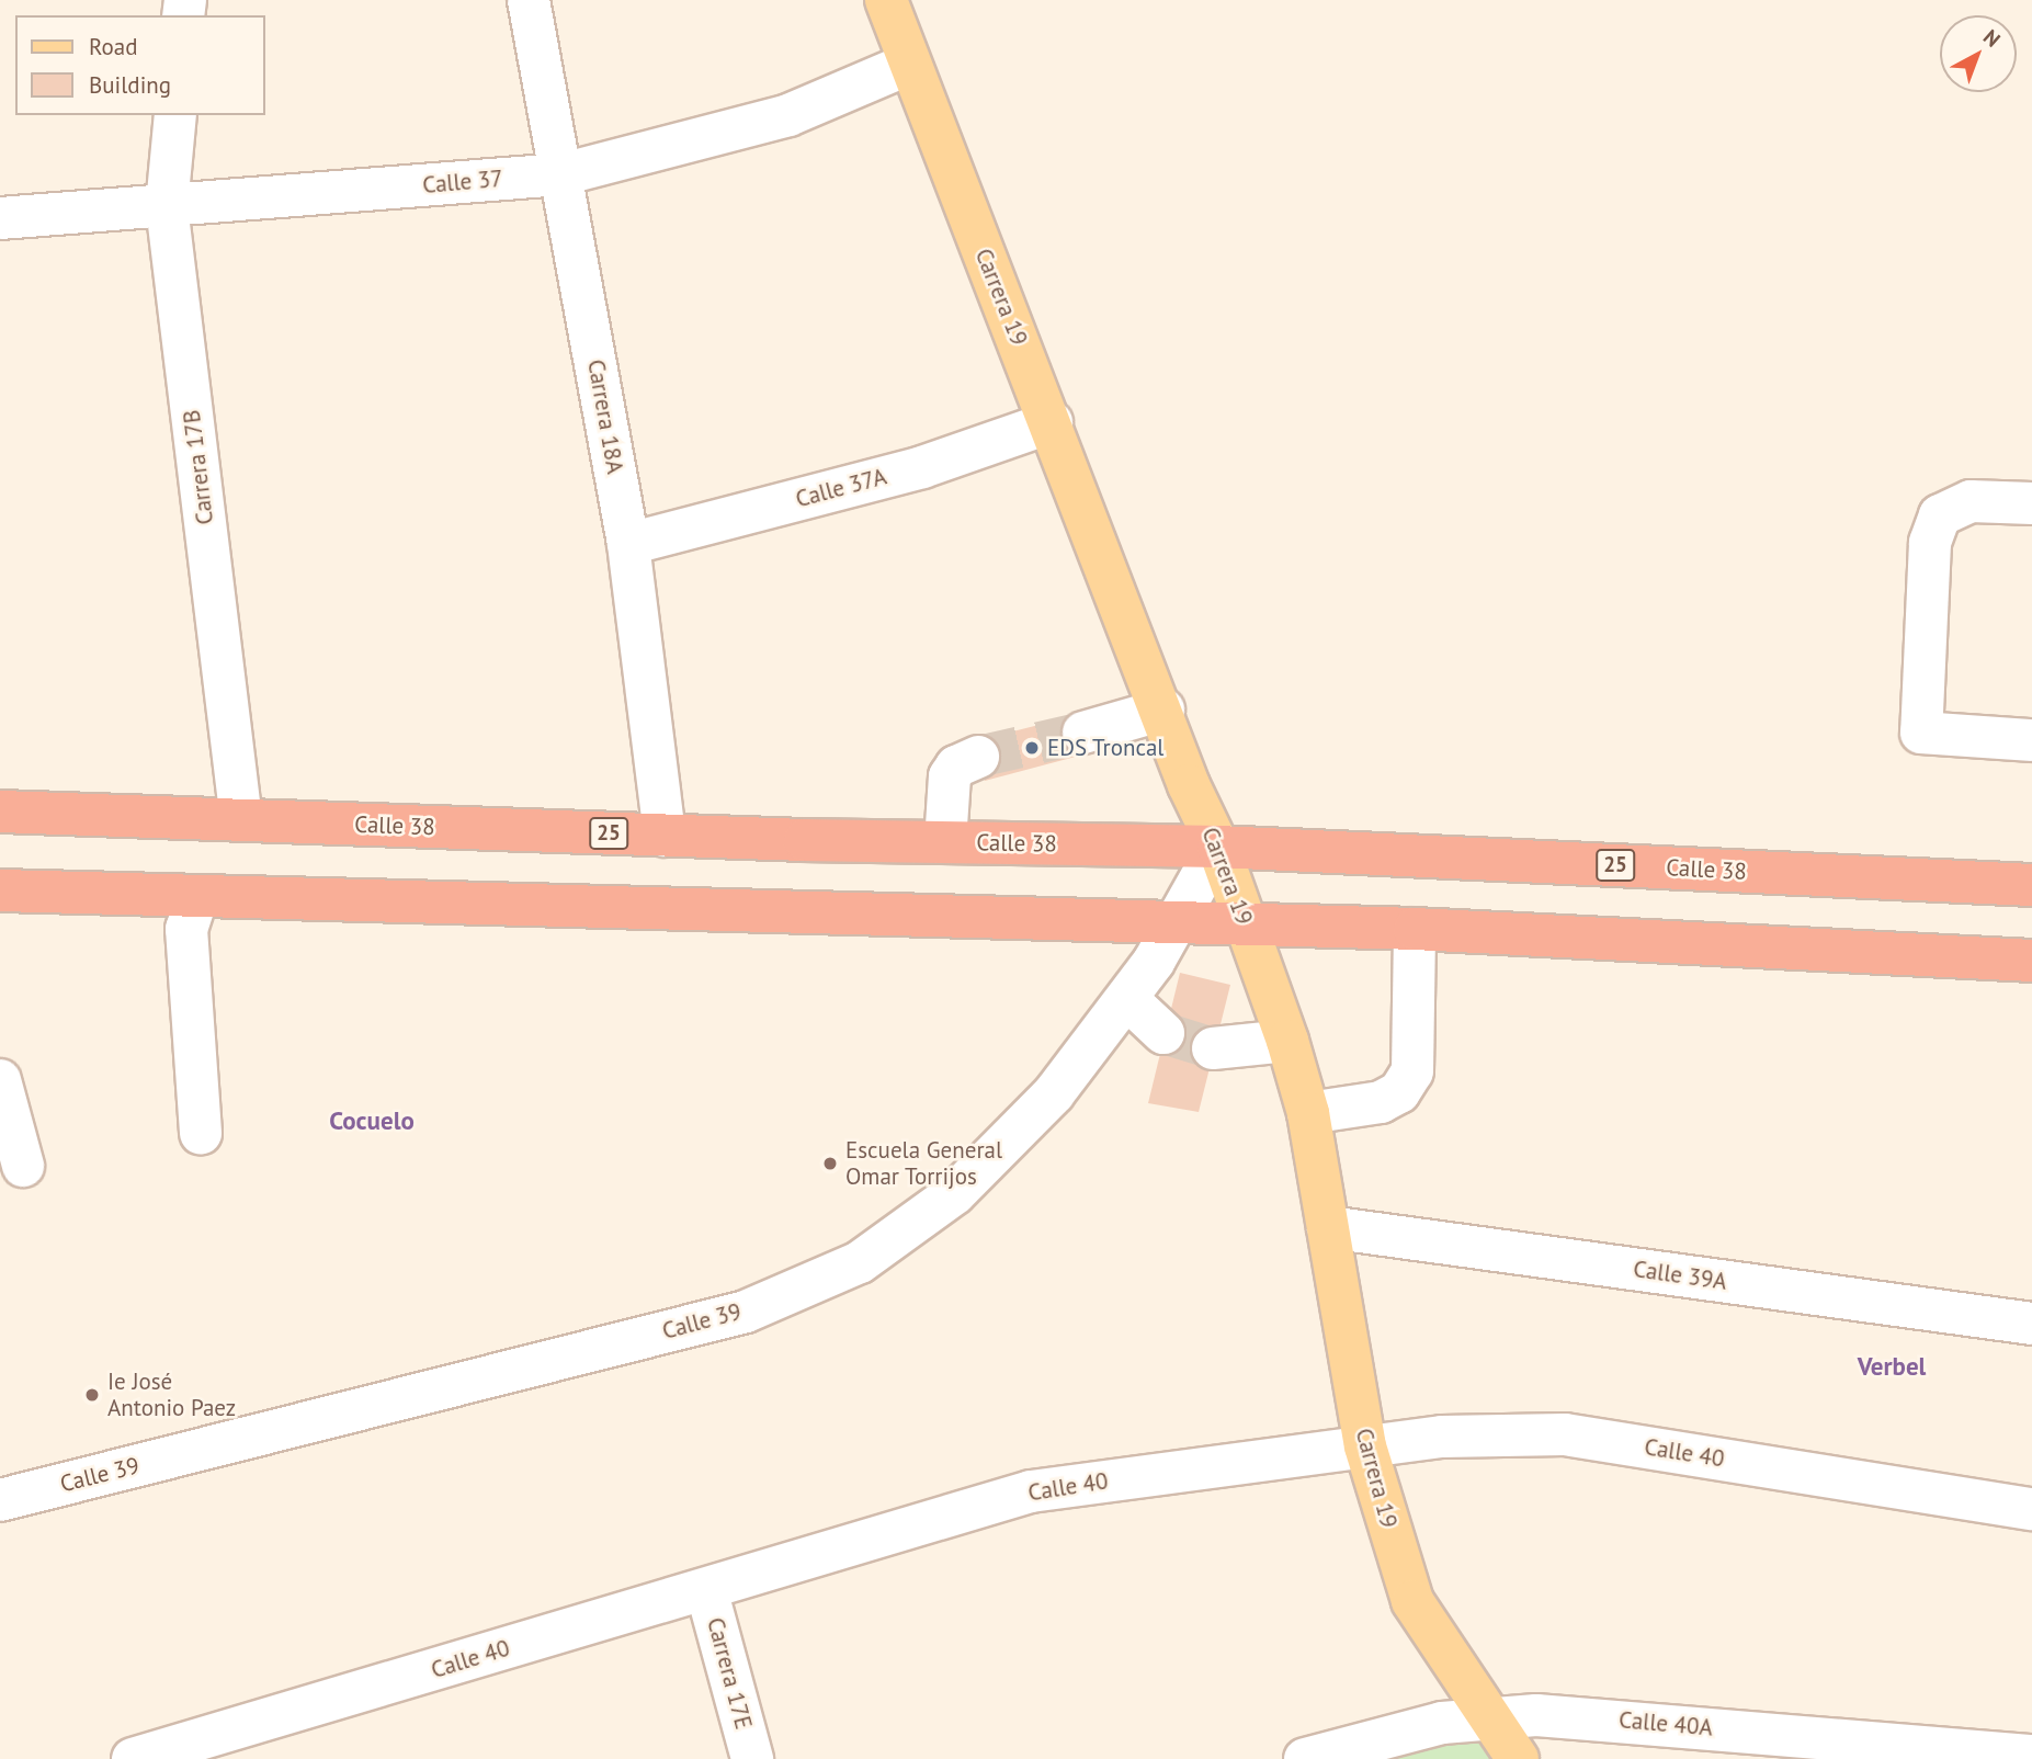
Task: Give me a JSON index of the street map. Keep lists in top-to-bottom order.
{
  "streets": {
    "highway": ["Calle 38", "25"],
    "main road": ["Carrera 19"],
    "street": [
      "Calle 37",
      "Carrera 18A",
      "Carrera 17B",
      "Calle 37A",
      "Calle 39A",
      "Calle 39",
      "Calle 40",
      "Carrera 17E",
      "Calle 40A"
    ]
  },
  "crossings": [
    ["Calle 37", "Carrera 19"],
    ["Calle 37", "Carrera 18A"],
    ["Calle 37", "Carrera 17B"],
    ["Carrera 19", "Calle 37A"],
    ["Carrera 19", "Calle 38"],
    ["Carrera 19", "Calle 39A"],
    ["Carrera 19", "Calle 39"],
    ["Carrera 19", "Calle 40"],
    ["Carrera 19", "Calle 40A"],
    ["Carrera 18A", "Calle 37A"],
    ["Carrera 18A", "Calle 38"],
    ["Carrera 17B", "Calle 38"],
    ["Calle 38", "Calle 39"],
    ["Calle 40", "Carrera 17E"]
  ],
  "districts": ["Cocuelo", "Verbel"],
  "places": ["EDS Troncal", "Escuela General Omar Torrijos", "Ie José Antonio Paez"],
  "legend": ["Road", "Building"],
  "north": "top right"
}
